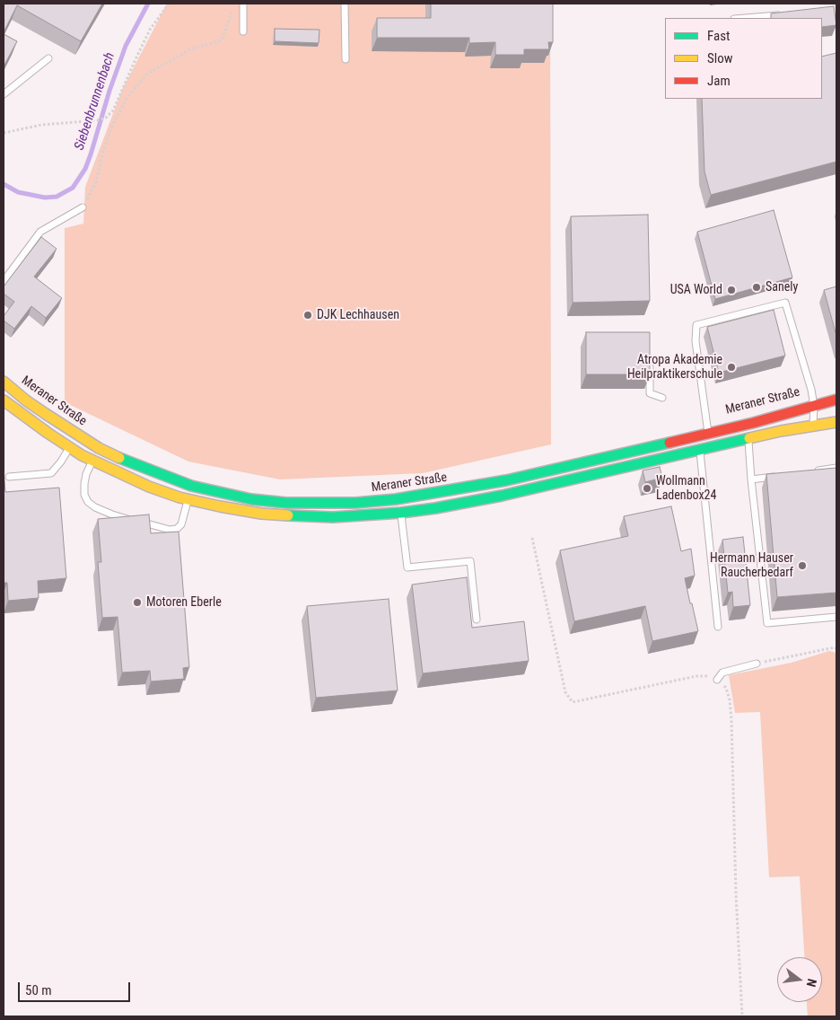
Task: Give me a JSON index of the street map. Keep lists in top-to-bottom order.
{
  "streets": {
    "main road": ["Meraner Straße"]
  },
  "water": ["Siebenbrunnenbach"],
  "places": [
    "Sanely",
    "USA World",
    "DJK Lechhausen",
    "Atropa Akademie Heilpraktikerschule",
    "Wollmann Ladenbox24",
    "Hermann Hauser Raucherbedarf",
    "Motoren Eberle"
  ],
  "legend": ["Fast", "Slow", "Jam"],
  "scale_bar": "50 m",
  "north": "right"
}
